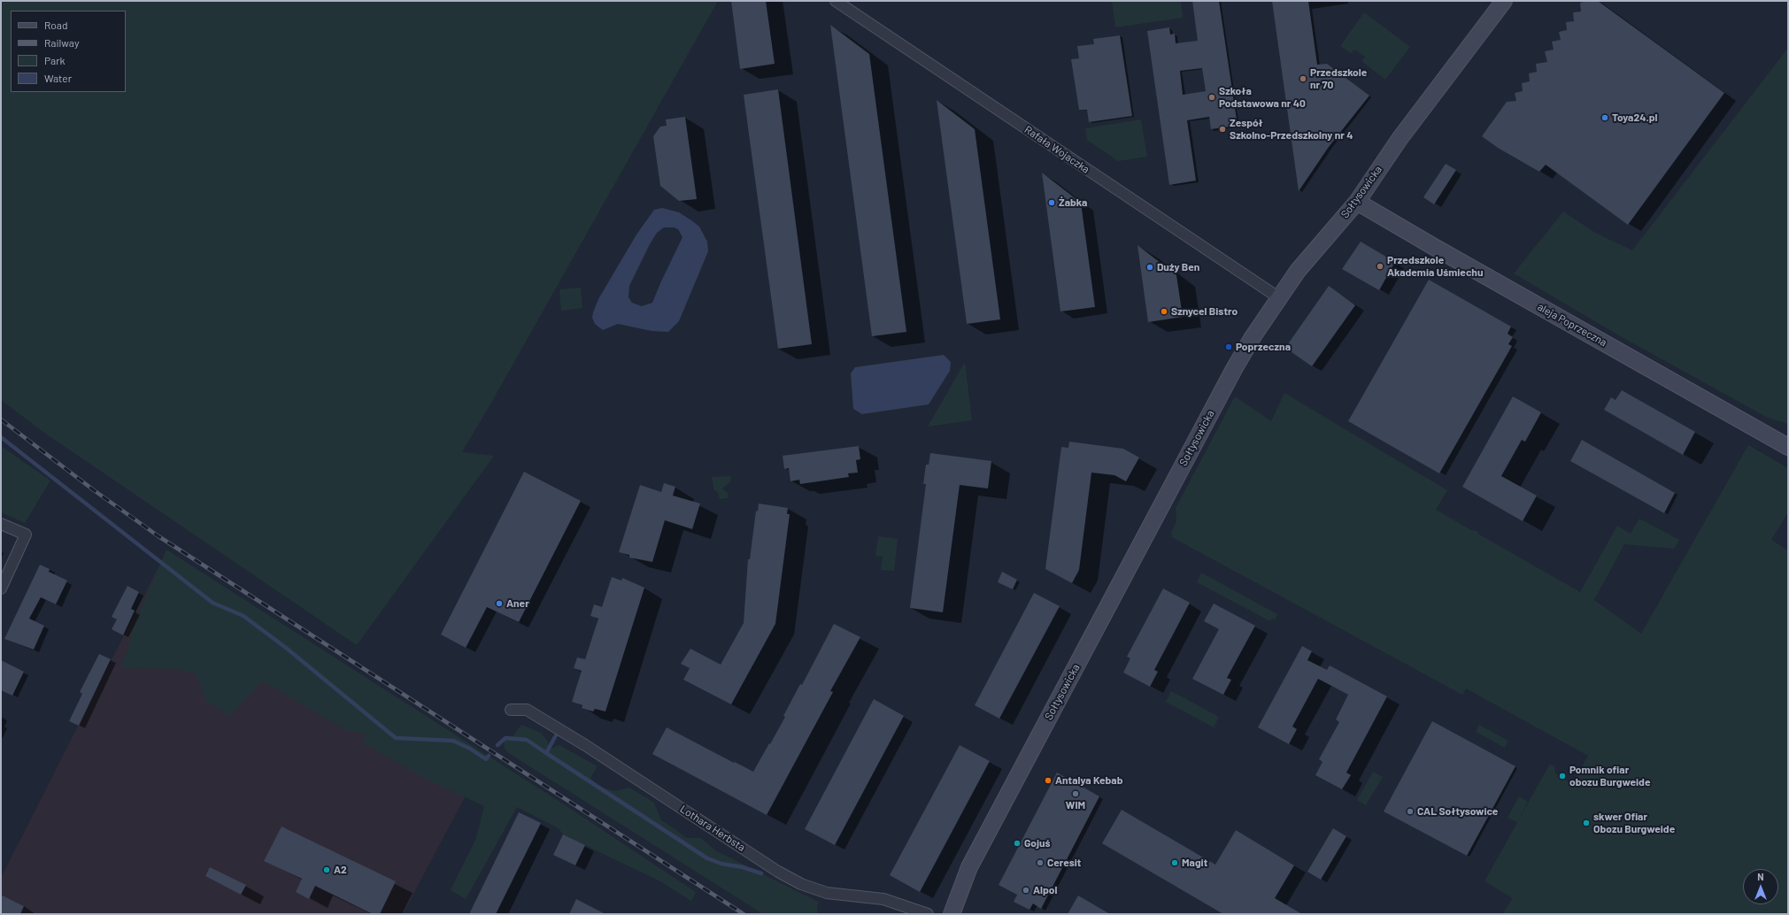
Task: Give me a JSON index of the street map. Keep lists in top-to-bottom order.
{
  "streets": {
    "street": [
      "Rafała Wojaczka",
      "Sołtysowicka",
      "aleja Poprzeczna",
      "Lothara Herbsta"
    ]
  },
  "crossings": [
    ["Rafała Wojaczka", "Sołtysowicka"],
    ["Sołtysowicka", "aleja Poprzeczna"]
  ],
  "places": [
    "Przedszkole nr 70",
    "Szkoła Podstawowa nr 40",
    "Toya24.pl",
    "Zespół Szkolno-Przedszkolny nr 4",
    "Żabka",
    "Przedszkole Akademia Uśmiechu",
    "Duży Ben",
    "Sznycel Bistro",
    "Poprzeczna",
    "Aner",
    "Pomnik ofiar obozu Burgweide",
    "Antalya Kebab",
    "WIM",
    "CAL Sołtysowice",
    "skwer Ofiar Obozu Burgweide",
    "Gojuś",
    "Ceresit",
    "Magit",
    "A2",
    "Alpol"
  ],
  "legend": [
    "Road",
    "Railway",
    "Park",
    "Water"
  ],
  "north": "top"
}
